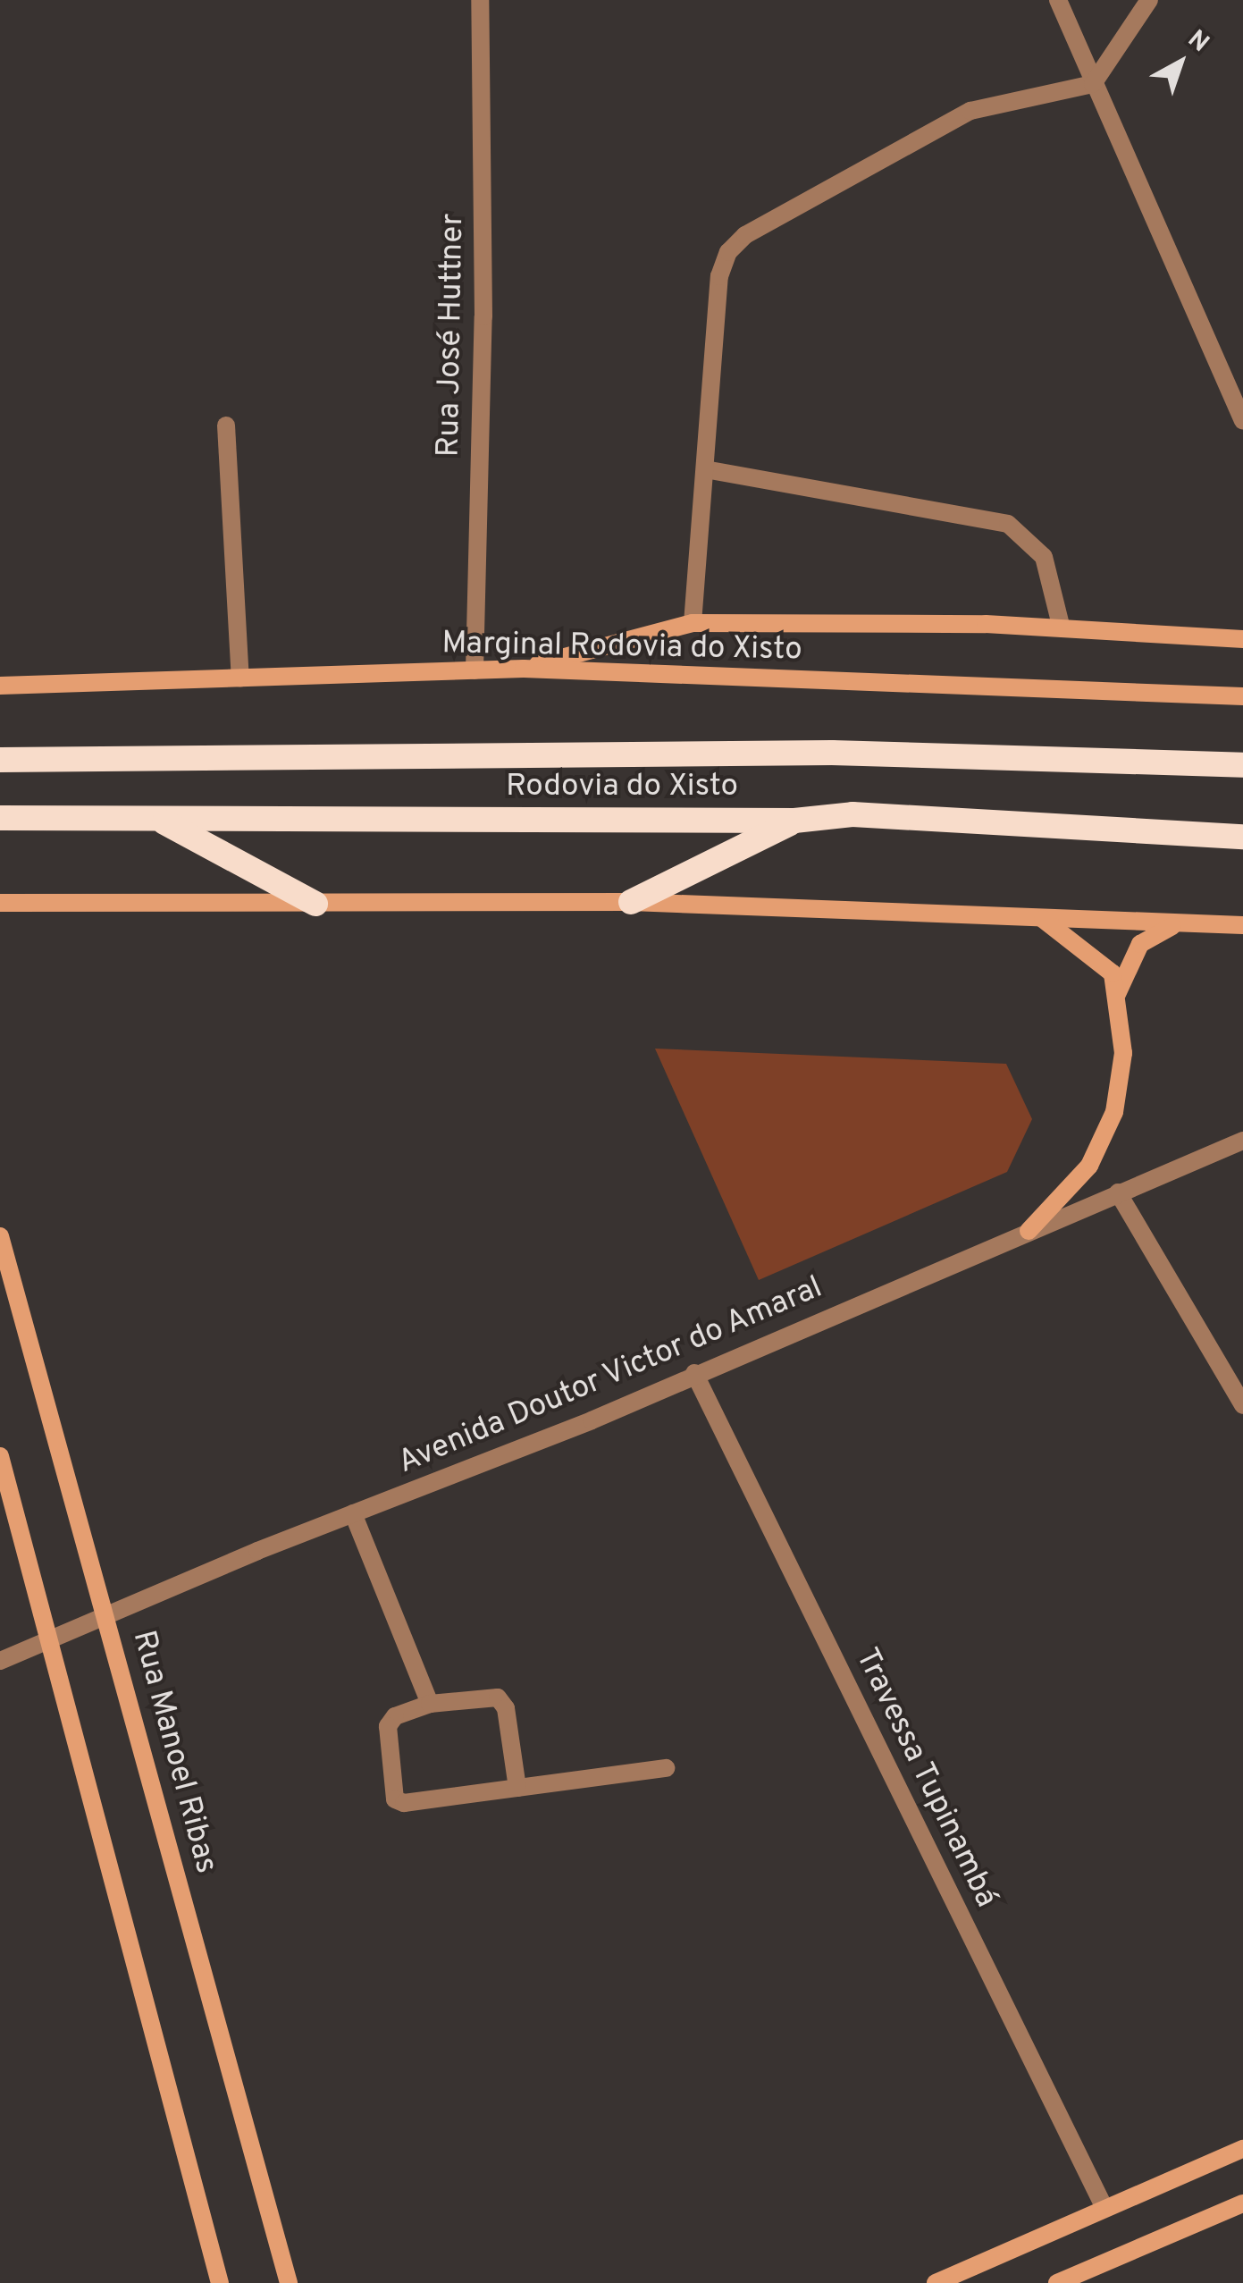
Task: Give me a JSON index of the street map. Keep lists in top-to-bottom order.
{
  "streets": {
    "highway": ["Rodovia do Xisto"],
    "main road": ["Marginal Rodovia do Xisto", "Rua Manoel Ribas"],
    "street": ["Rua José Huttner", "Avenida Doutor Victor do Amaral", "Travessa Tupinambá"]
  },
  "crossings": [
    ["Rua José Huttner", "Marginal Rodovia do Xisto"],
    ["Avenida Doutor Victor do Amaral", "Rua Manoel Ribas"],
    ["Avenida Doutor Victor do Amaral", "Travessa Tupinambá"]
  ],
  "north": "top right"
}
